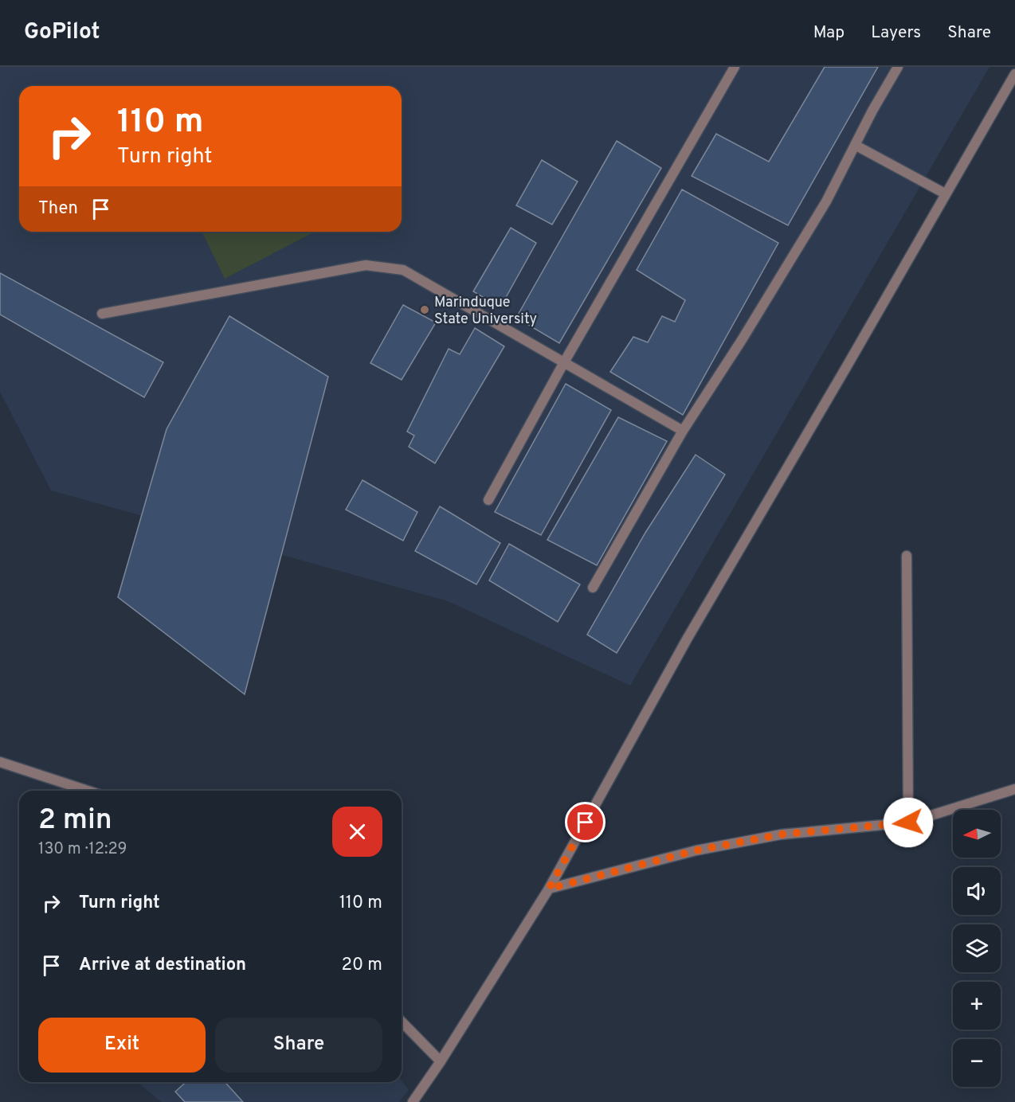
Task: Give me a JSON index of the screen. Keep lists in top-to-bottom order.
{
  "places": ["Marinduque State University"],
  "north": "left",
  "page": {
    "header": "GoPilot",
    "nav": ["Map", "Layers", "Share"],
    "turn": ["110 m", "Turn right"],
    "then": "Then",
    "heading": ["2 min", "130 m · 12:29"],
    "map_buttons": ["+", "−"],
    "list": [
      {
        "name": "Turn right",
        "value": "110 m"
      },
      {
        "name": "Arrive at destination",
        "value": "20 m"
      }
    ],
    "buttons": ["Exit", "Share"]
  }
}
